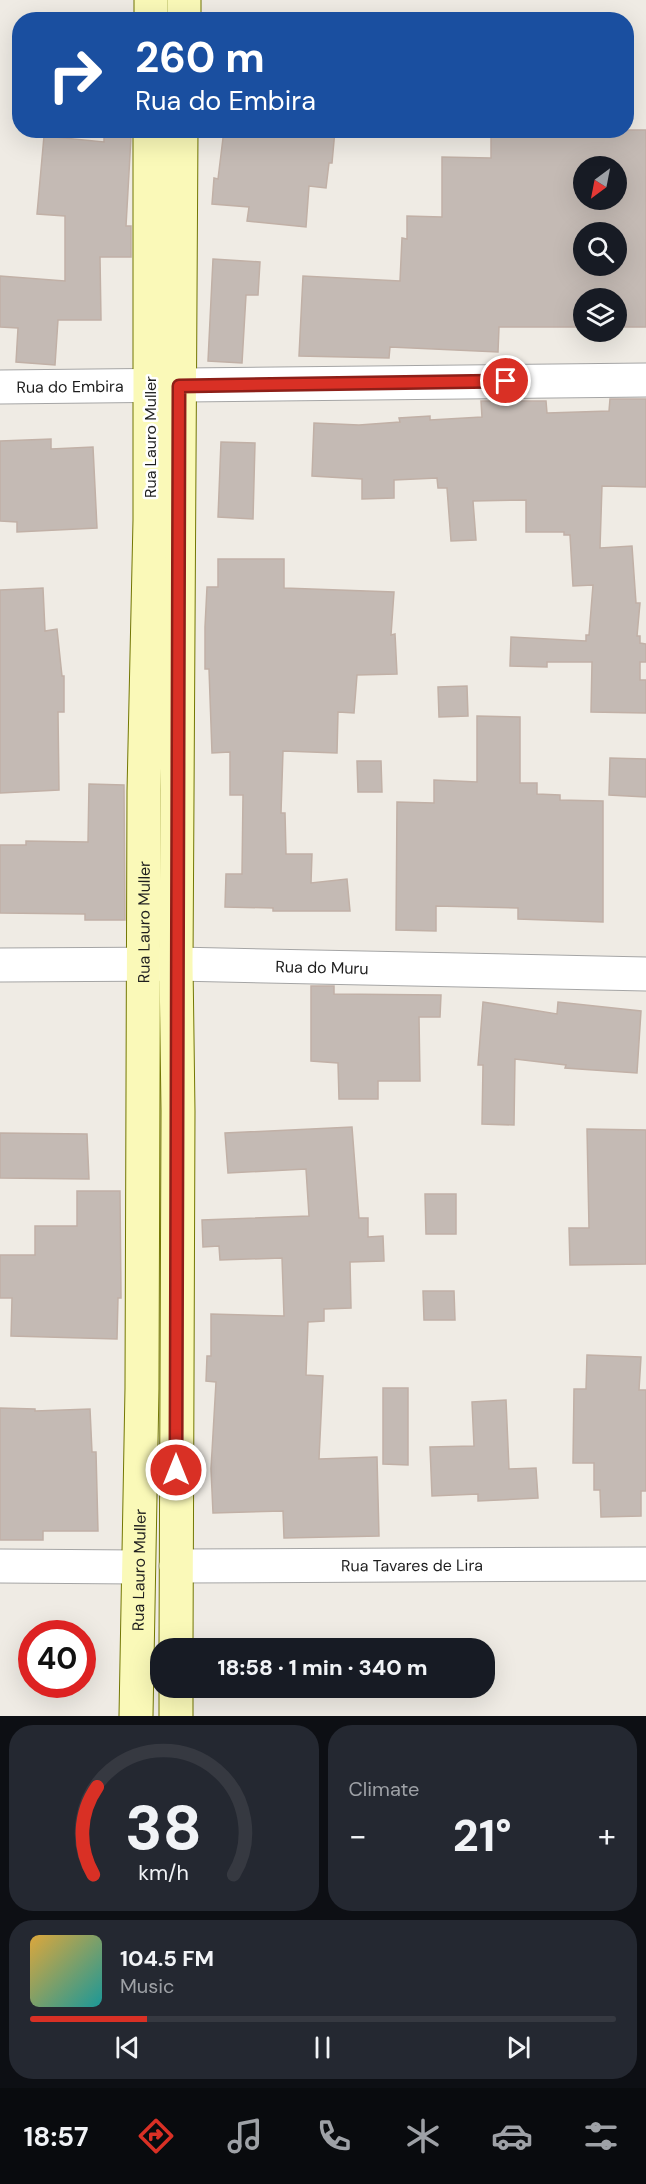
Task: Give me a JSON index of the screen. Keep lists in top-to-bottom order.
{
  "streets": {
    "street": [
      "Rua do Embira",
      "Rua Lauro Muller",
      "Rua do Muru",
      "Rua Tavares de Lira"
    ]
  },
  "crossings": [
    ["Rua do Embira", "Rua Lauro Muller"],
    ["Rua Lauro Muller", "Rua do Muru"],
    ["Rua Lauro Muller", "Rua Tavares de Lira"]
  ],
  "north": "bottom left",
  "page": {
    "turn": ["260 m", "Rua do Embira"],
    "limit": "40",
    "trip": "18:58 · 1 min · 340 m",
    "tile": "Climate",
    "heat": ["−", "21°", "+"],
    "song": ["104.5 FM", "Music"],
    "tabs": "18:57",
    "gauge": ["38", "km/h"]
  }
}
